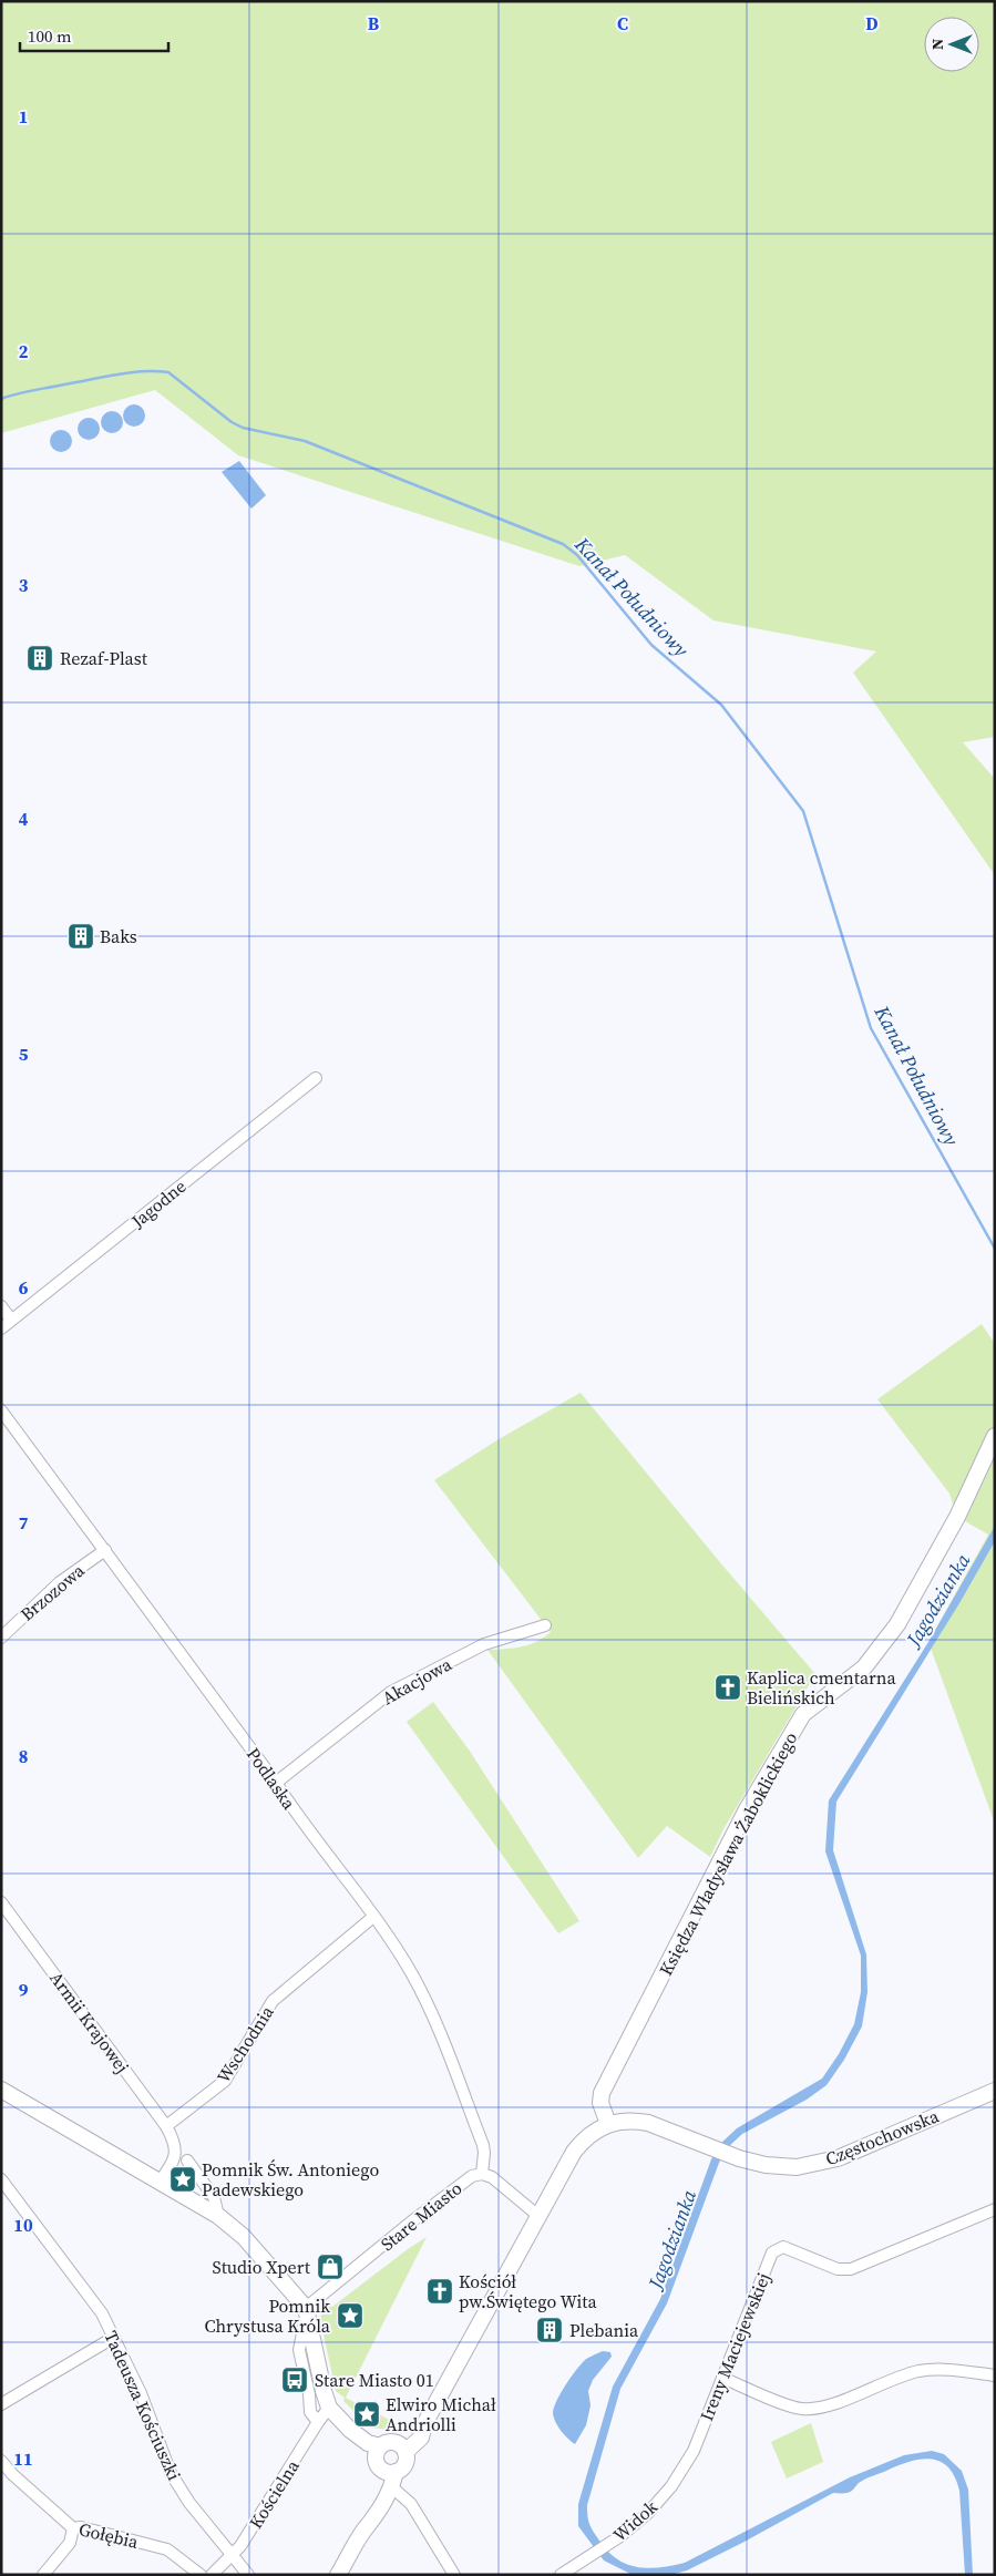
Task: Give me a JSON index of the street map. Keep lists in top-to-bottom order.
{
  "streets": {
    "main road": ["Księdza Władysława Żaboklickiego", "Częstochowska"],
    "street": [
      "Jagodne",
      "Brzozowa",
      "Akacjowa",
      "Podlaska",
      "Armii Krajowej",
      "Wschodnia",
      "Stare Miasto",
      "Ireny Maciejewskiej",
      "Tadeusza Kościuszki",
      "Kościelna",
      "Widok",
      "Gołębia"
    ]
  },
  "crossings": [
    ["Brzozowa", "Podlaska"],
    ["Akacjowa", "Podlaska"],
    ["Podlaska", "Wschodnia"],
    ["Podlaska", "Stare Miasto"],
    ["Księdza Władysława Żaboklickiego", "Częstochowska"],
    ["Armii Krajowej", "Wschodnia"],
    ["Ireny Maciejewskiej", "Widok"],
    ["Tadeusza Kościuszki", "Kościelna"]
  ],
  "water": ["Kanał Południowy", "Jagodzianka"],
  "places": {
    "building": ["Rezaf-Plast", "Baks", "Plebania"],
    "church": ["Kaplica cmentarna Bielińskich", "Kościół pw.Świętego Wita"],
    "place": ["Pomnik Św. Antoniego Padewskiego", "Pomnik Chrystusa Króla", "Elwiro Michał Andriolli"],
    "shop": ["Studio Xpert"],
    "bus stop": ["Stare Miasto 01"]
  },
  "scale_bar": "100 m",
  "north": "left",
  "grid": {
    "columns": ["B", "C", "D"],
    "rows": [
      "1",
      "2",
      "3",
      "4",
      "5",
      "6",
      "7",
      "8",
      "9",
      "10",
      "11"
    ]
  }
}
